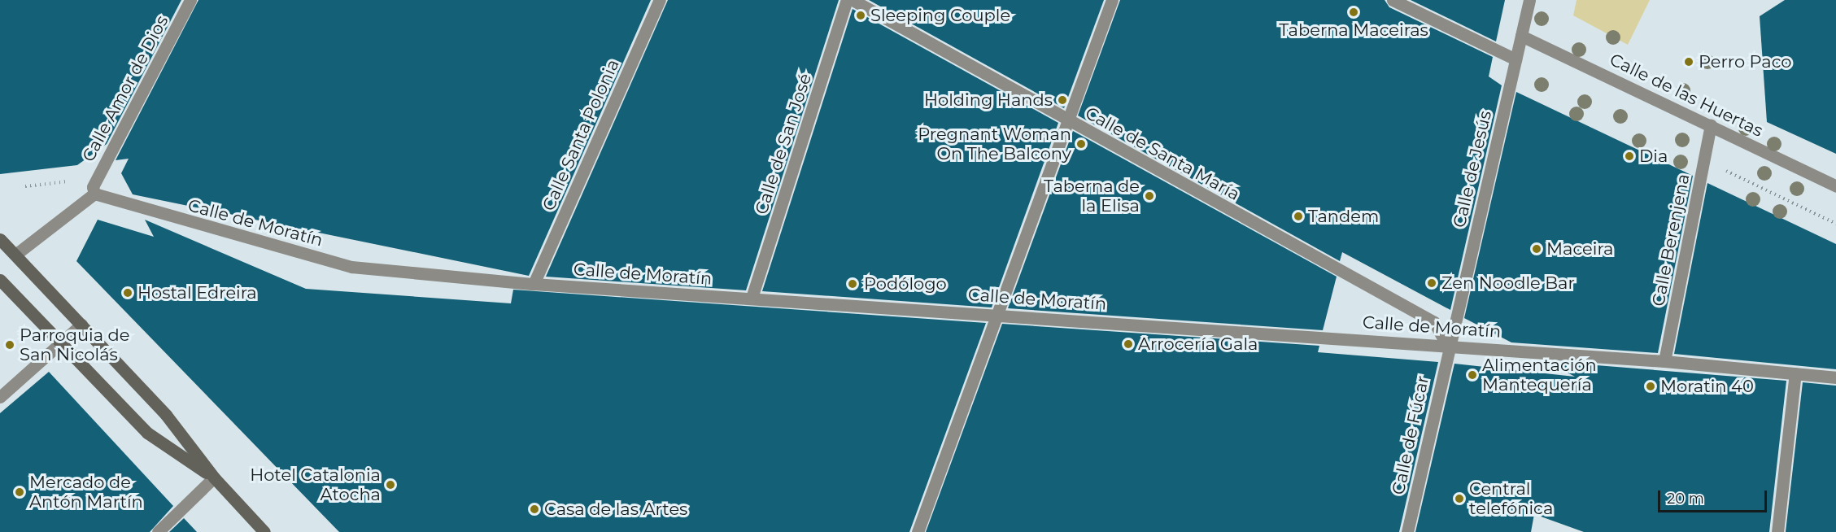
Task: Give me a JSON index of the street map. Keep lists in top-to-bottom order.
{
  "streets": {
    "street": [
      "Calle Amor de Dios",
      "Calle de las Huertas",
      "Calle Santa Polonia",
      "Calle de San José",
      "Calle de Santa María",
      "Calle de Jesús",
      "Calle de Moratín",
      "Calle Berenjena",
      "Calle de Fúcar"
    ]
  },
  "crossings": [
    ["Calle Amor de Dios", "Calle de Moratín"],
    ["Calle de las Huertas", "Calle de Jesús"],
    ["Calle de las Huertas", "Calle Berenjena"],
    ["Calle Santa Polonia", "Calle de Moratín"],
    ["Calle de San José", "Calle de Moratín"],
    ["Calle de Santa María", "Calle de Jesús"],
    ["Calle de Santa María", "Calle de Moratín"],
    ["Calle de Santa María", "Calle de Fúcar"],
    ["Calle de Jesús", "Calle de Moratín"],
    ["Calle de Jesús", "Calle de Fúcar"],
    ["Calle de Moratín", "Calle Berenjena"],
    ["Calle de Moratín", "Calle de Fúcar"]
  ],
  "places": [
    "Taberna Maceiras",
    "Sleeping Couple",
    "Perro Paco",
    "Holding Hands",
    "Pregnant Woman On The Balcony",
    "Dia",
    "Taberna de la Elisa",
    "Tandem",
    "Maceira",
    "Zen Noodle Bar",
    "Podólogo",
    "Hostal Edreira",
    "Arrocería Gala",
    "Parroquia de San Nicolás",
    "Alimentación Mantequería",
    "Moratin 40",
    "Hotel Catalonia Atocha",
    "Mercado de Antón Martín",
    "Central telefónica",
    "Casa de las Artes"
  ],
  "scale_bar": "20 m"
}
